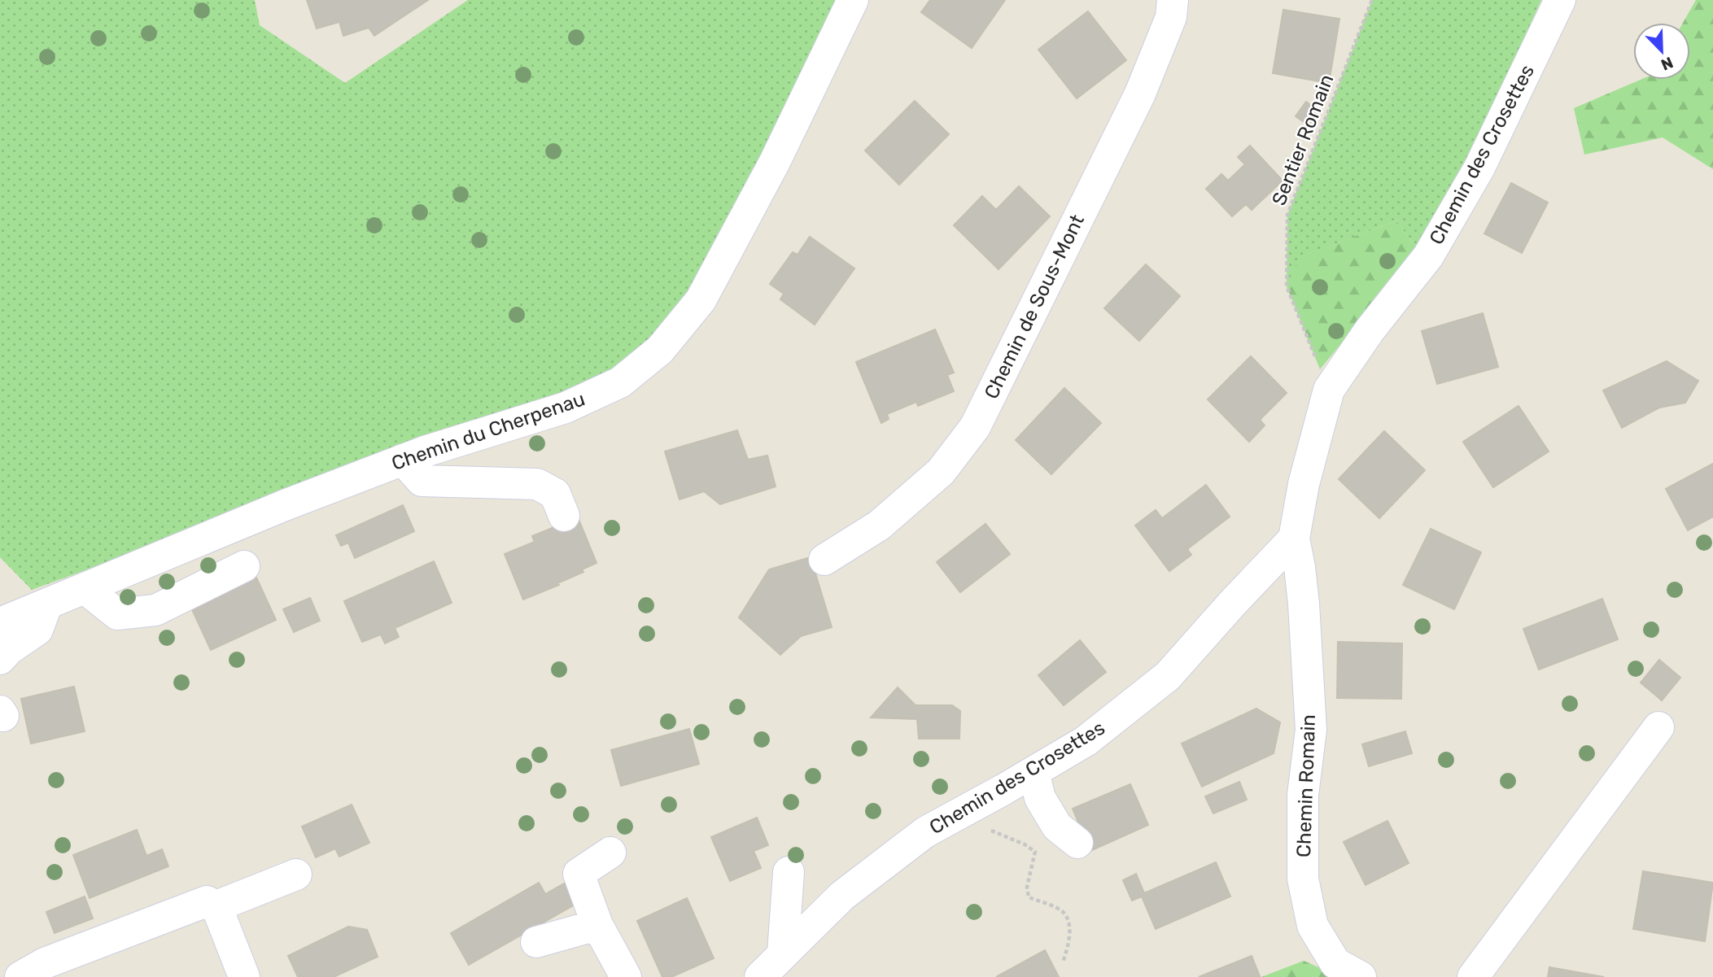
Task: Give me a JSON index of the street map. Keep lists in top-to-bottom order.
{
  "streets": {
    "street": [
      "Chemin des Crosettes",
      "Chemin de Sous-Mont",
      "Chemin du Cherpenau",
      "Chemin Romain"
    ],
    "path": ["Sentier Romain"]
  },
  "crossings": [
    ["Sentier Romain", "Chemin des Crosettes"],
    ["Chemin des Crosettes", "Chemin Romain"]
  ],
  "north": "bottom right"
}
